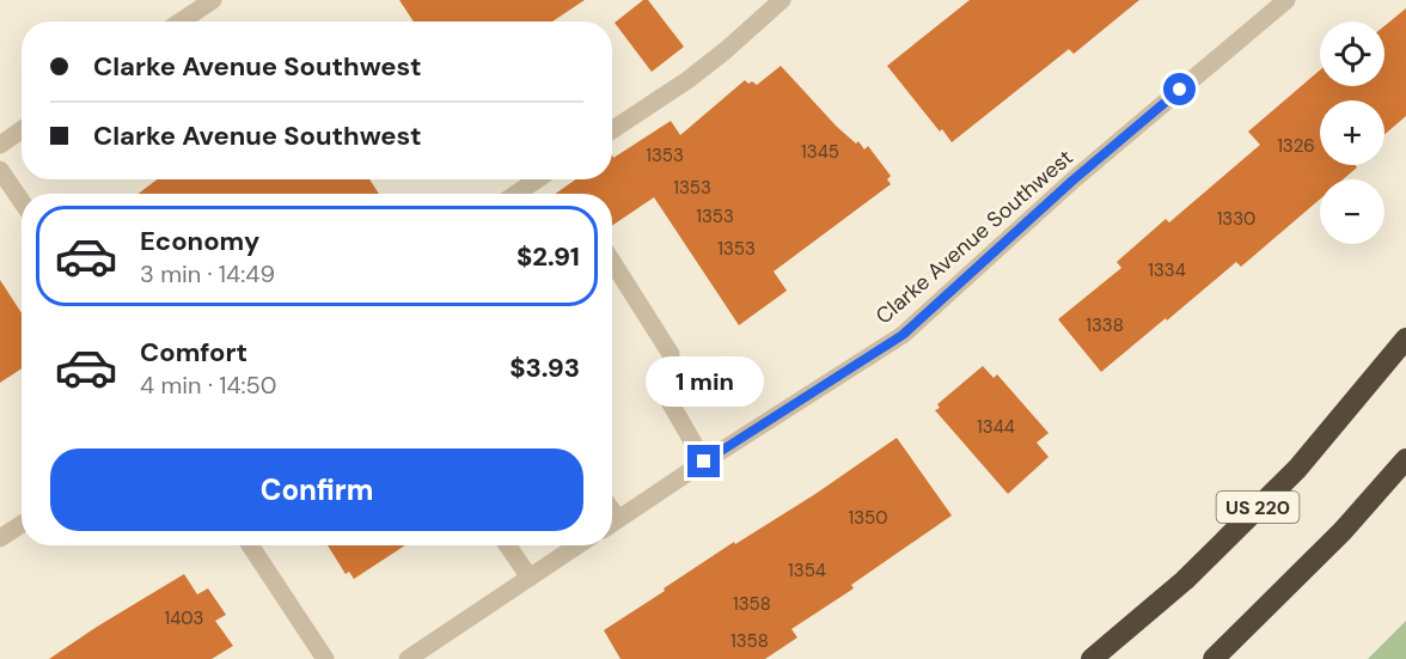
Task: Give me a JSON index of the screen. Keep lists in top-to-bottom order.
{
  "streets": {
    "highway": ["US 220"],
    "street": ["Clarke Avenue Southwest"]
  },
  "house_numbers": [
    "1326",
    "1345",
    "1353",
    "1353",
    "1353",
    "1330",
    "1353",
    "1334",
    "1338",
    "1344",
    "1350",
    "1354",
    "1358",
    "1403",
    "1358"
  ],
  "page": {
    "map_buttons": ["+", "−"],
    "banner": ["Clarke Avenue Southwest", "Clarke Avenue Southwest"],
    "list": [
      {
        "name": "Economy",
        "note": "3 min · 14:49",
        "value": "$2.91"
      },
      {
        "name": "Comfort",
        "note": "4 min · 14:50",
        "value": "$3.93"
      }
    ],
    "bubble": "1 min",
    "buttons": "Confirm"
  }
}
